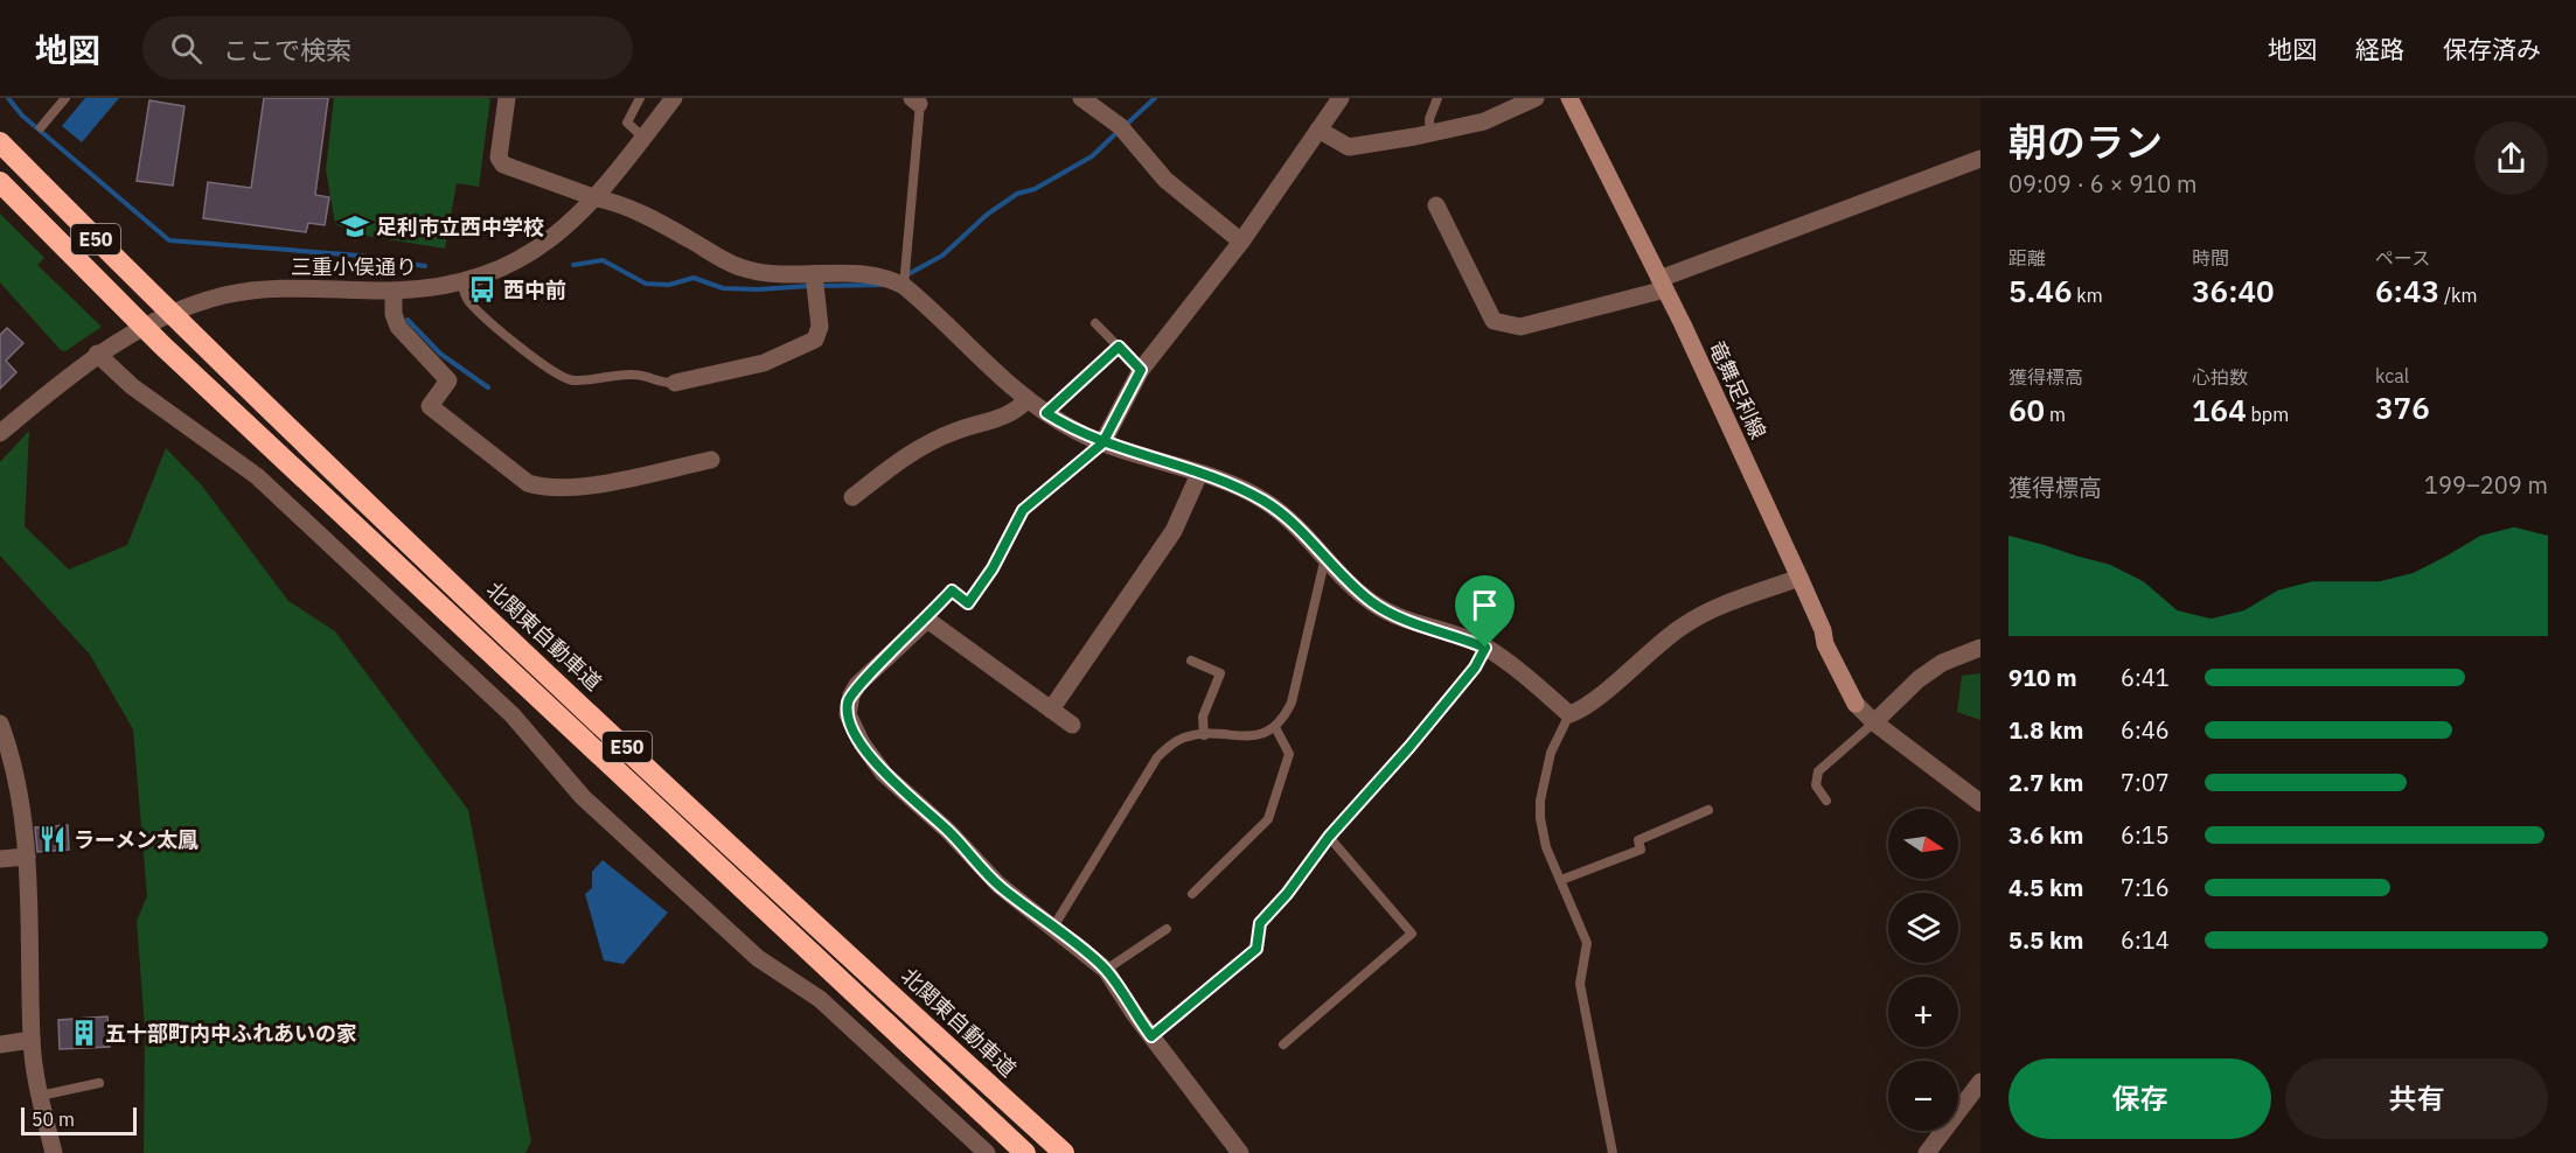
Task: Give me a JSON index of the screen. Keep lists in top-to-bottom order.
{
  "streets": {
    "highway": ["E50", "北関東自動車道"],
    "main road": ["竜舞足利線"],
    "street": ["三重小俣通り"]
  },
  "places": {
    "school or university": ["足利市立西中学校"],
    "bus stop": ["西中前"],
    "restaurant": ["ラーメン太鳳"],
    "building": ["五十部町内中ふれあいの家"]
  },
  "scale_bar": "50 m",
  "north": "right",
  "page": {
    "header": "地図",
    "search": "ここで検索",
    "nav": ["地図", "経路", "保存済み"],
    "heading": ["朝のラン", "09:09 · 6 × 910 m"],
    "stats": [
      ["距離", "5.46 km"],
      ["時間", "36:40"],
      ["ペース", "6:43 /km"],
      ["獲得標高", "60 m"],
      ["心拍数", "164 bpm"],
      ["kcal", "376"]
    ],
    "chart": ["獲得標高", "199–209 m"],
    "list": [
      {
        "name": "910 m",
        "note": "6:41"
      },
      {
        "name": "1.8 km",
        "note": "6:46"
      },
      {
        "name": "2.7 km",
        "note": "7:07"
      },
      {
        "name": "3.6 km",
        "note": "6:15"
      },
      {
        "name": "4.5 km",
        "note": "7:16"
      },
      {
        "name": "5.5 km",
        "note": "6:14"
      }
    ],
    "map_buttons": ["+", "−"],
    "buttons": ["保存", "共有"],
    "scale": "50 m"
  }
}
